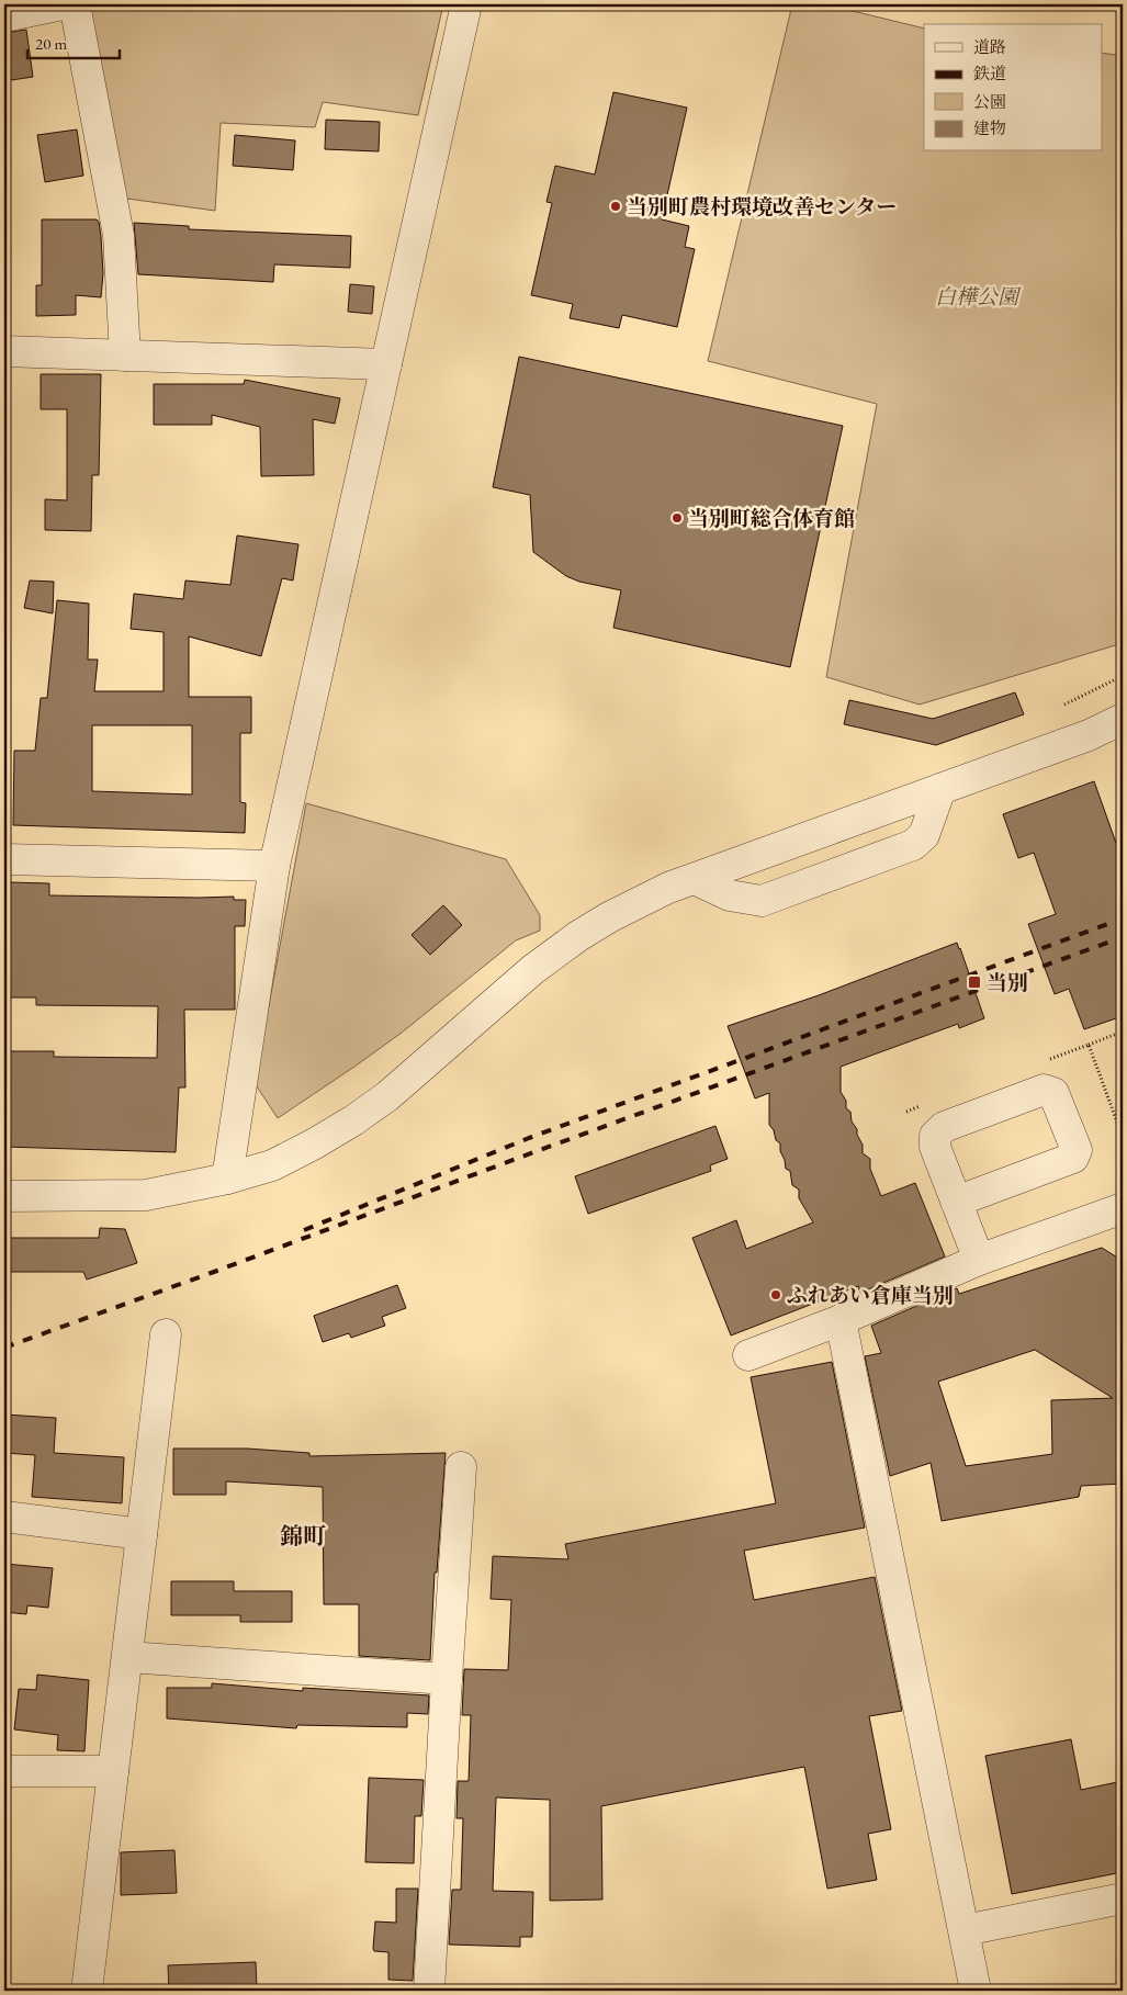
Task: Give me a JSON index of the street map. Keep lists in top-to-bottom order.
{
  "districts": ["錦町"],
  "parks": ["白樺公園"],
  "places": {
    "other": ["当別町農村環境改善センター", "当別町総合体育館", "ふれあい倉庫当別"],
    "transit": ["当別"]
  },
  "legend": [
    "道路",
    "鉄道",
    "公園",
    "建物"
  ],
  "scale_bar": "20 m"
}
